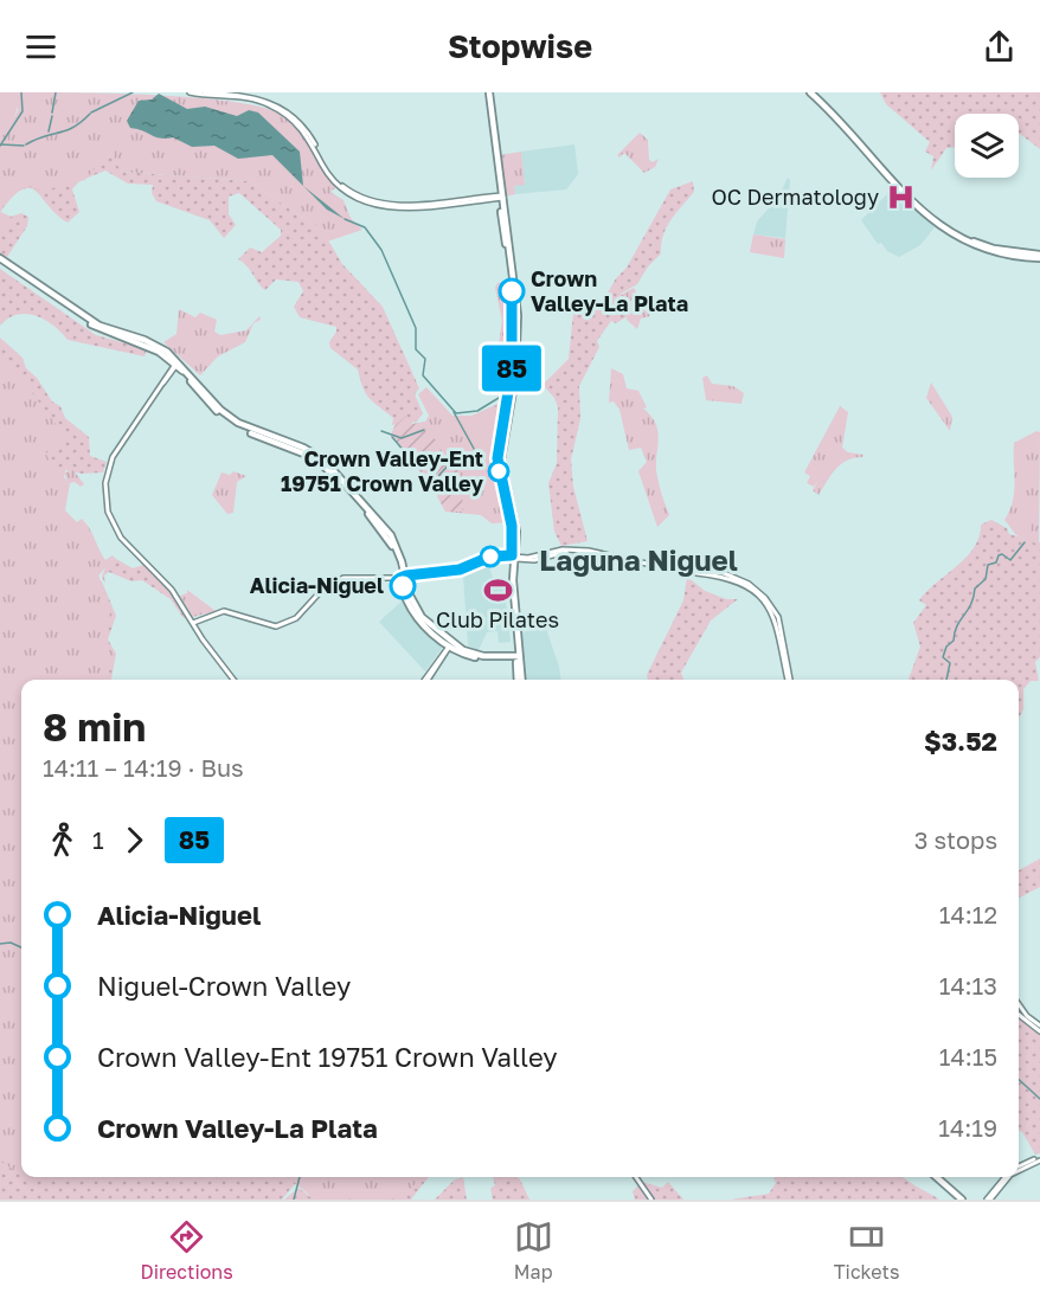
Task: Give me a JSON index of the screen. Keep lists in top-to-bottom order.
{
  "districts": ["Laguna Niguel"],
  "places": {
    "hospital": ["OC Dermatology"],
    "other": ["Crown Valley-La Plata", "Crown Valley-Ent 19751 Crown Valley", "Alicia-Niguel"],
    "sports": ["Club Pilates"]
  },
  "lines": ["bus line 85"],
  "page": {
    "header": "Stopwise",
    "on_map": "85",
    "heading": ["8 min", "14:11 – 14:19 · Bus", "$3.52"],
    "legs": ["1", "85", "3 stops"],
    "list": [
      {
        "name": "Alicia-Niguel",
        "value": "14:12"
      },
      {
        "name": "Niguel-Crown Valley",
        "value": "14:13"
      },
      {
        "name": "Crown Valley-Ent 19751 Crown Valley",
        "value": "14:15"
      },
      {
        "name": "Crown Valley-La Plata",
        "value": "14:19"
      }
    ],
    "tabs": ["Directions", "Map", "Tickets"]
  }
}
